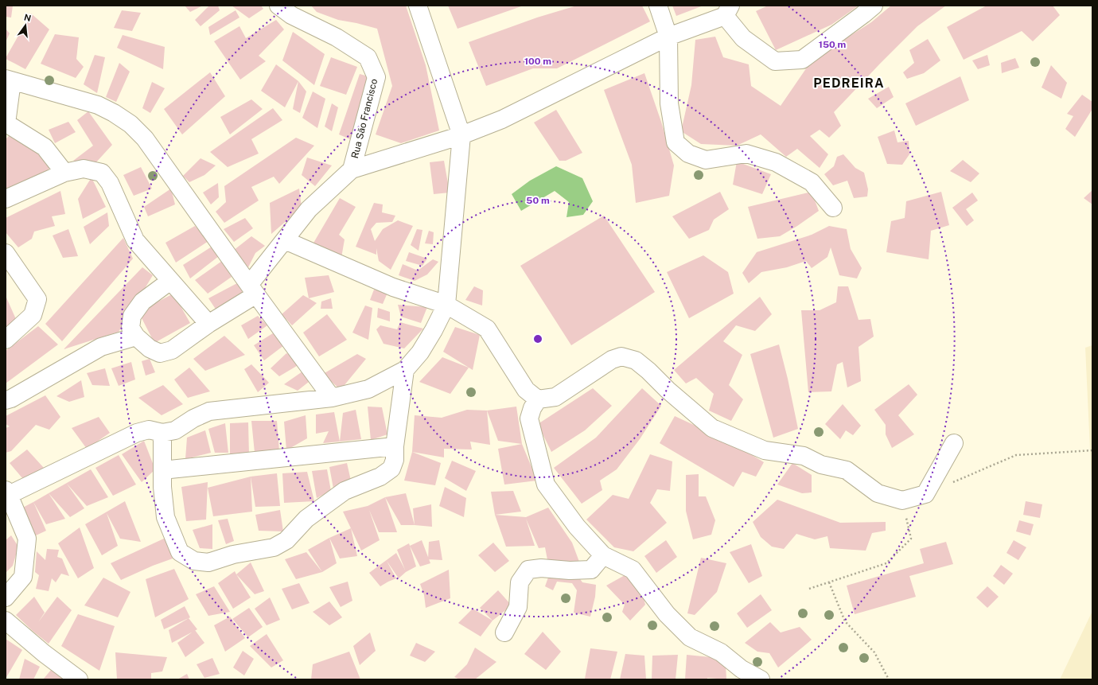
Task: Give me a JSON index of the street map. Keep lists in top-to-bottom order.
{
  "streets": {
    "street": ["Rua São Francisco"]
  },
  "districts": ["PEDREIRA"],
  "north": "top",
  "rings": ["150 m", "100 m", "50 m"]
}
